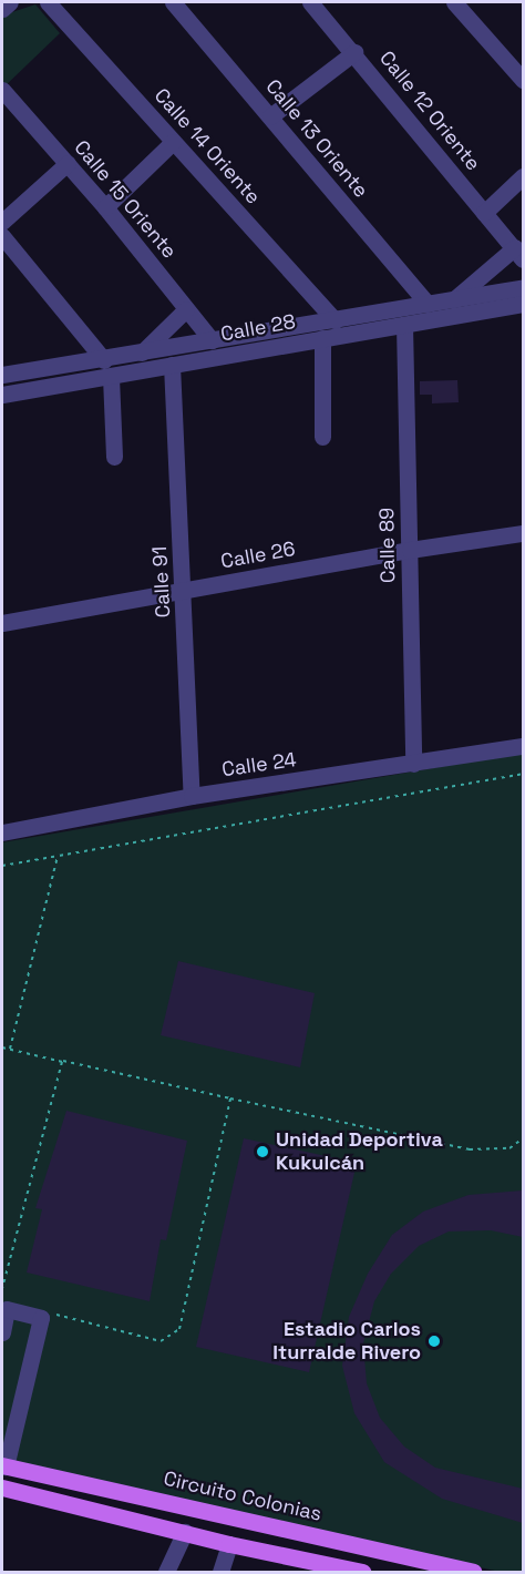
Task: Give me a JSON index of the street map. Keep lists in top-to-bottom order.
{
  "streets": {
    "main road": ["Circuito Colonias"],
    "street": [
      "Calle 12 Oriente",
      "Calle 13 Oriente",
      "Calle 14 Oriente",
      "Calle 15 Oriente",
      "Calle 28",
      "Calle 89",
      "Calle 26",
      "Calle 91",
      "Calle 24"
    ]
  },
  "crossings": [
    ["Calle 12 Oriente", "Calle 28"],
    ["Calle 13 Oriente", "Calle 28"],
    ["Calle 14 Oriente", "Calle 28"],
    ["Calle 15 Oriente", "Calle 28"],
    ["Calle 28", "Calle 89"],
    ["Calle 28", "Calle 91"],
    ["Calle 89", "Calle 26"],
    ["Calle 89", "Calle 24"],
    ["Calle 26", "Calle 91"],
    ["Calle 91", "Calle 24"]
  ],
  "places": ["Unidad Deportiva Kukulcán", "Estadio Carlos Iturralde Rivero"]
}
